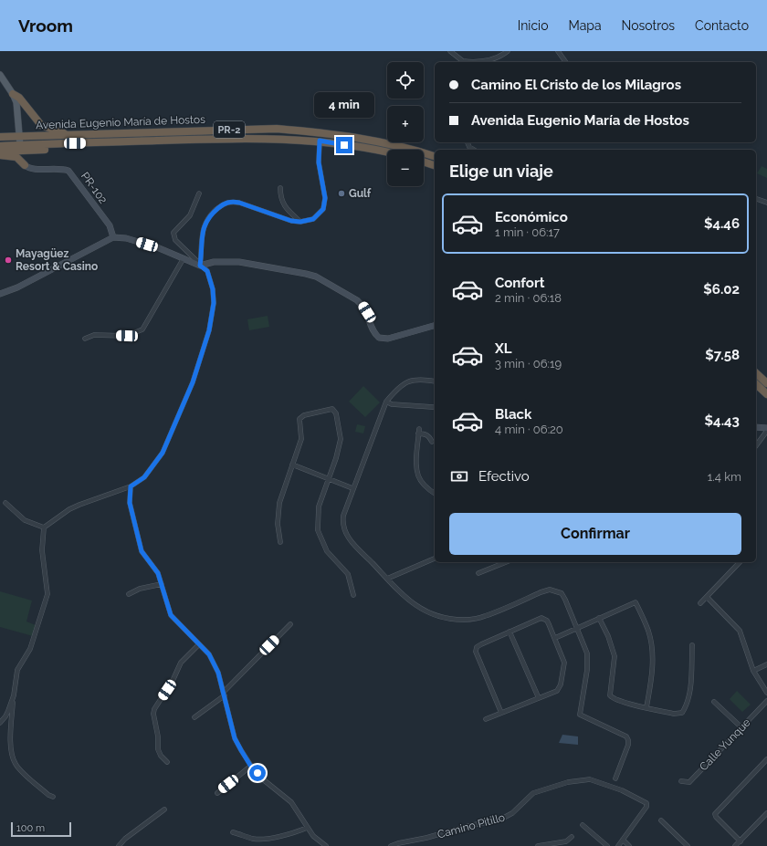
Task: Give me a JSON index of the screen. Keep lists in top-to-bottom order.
{
  "streets": {
    "highway": ["Avenida Eugenio María de Hostos", "PR-2"],
    "street": ["PR-102", "Calle Yunque", "Camino Pitillo"]
  },
  "places": ["Gulf", "Mayagüez Resort & Casino"],
  "scale_bar": "100 m",
  "page": {
    "header": "Vroom",
    "nav": [
      "Inicio",
      "Mapa",
      "Nosotros",
      "Contacto"
    ],
    "map_buttons": ["+", "−"],
    "banner": ["Camino El Cristo de los Milagros", "Avenida Eugenio María de Hostos"],
    "bubble": "4 min",
    "heading": "Elige un viaje",
    "list": [
      {
        "name": "Económico",
        "note": "1 min · 06:17",
        "value": "$4.46"
      },
      {
        "name": "Confort",
        "note": "2 min · 06:18",
        "value": "$6.02"
      },
      {
        "name": "XL",
        "note": "3 min · 06:19",
        "value": "$7.58"
      },
      {
        "name": "Black",
        "note": "4 min · 06:20",
        "value": "$4.43"
      }
    ],
    "pay": ["Efectivo", "1.4 km"],
    "buttons": "Confirmar",
    "scale": "100 m"
  }
}
